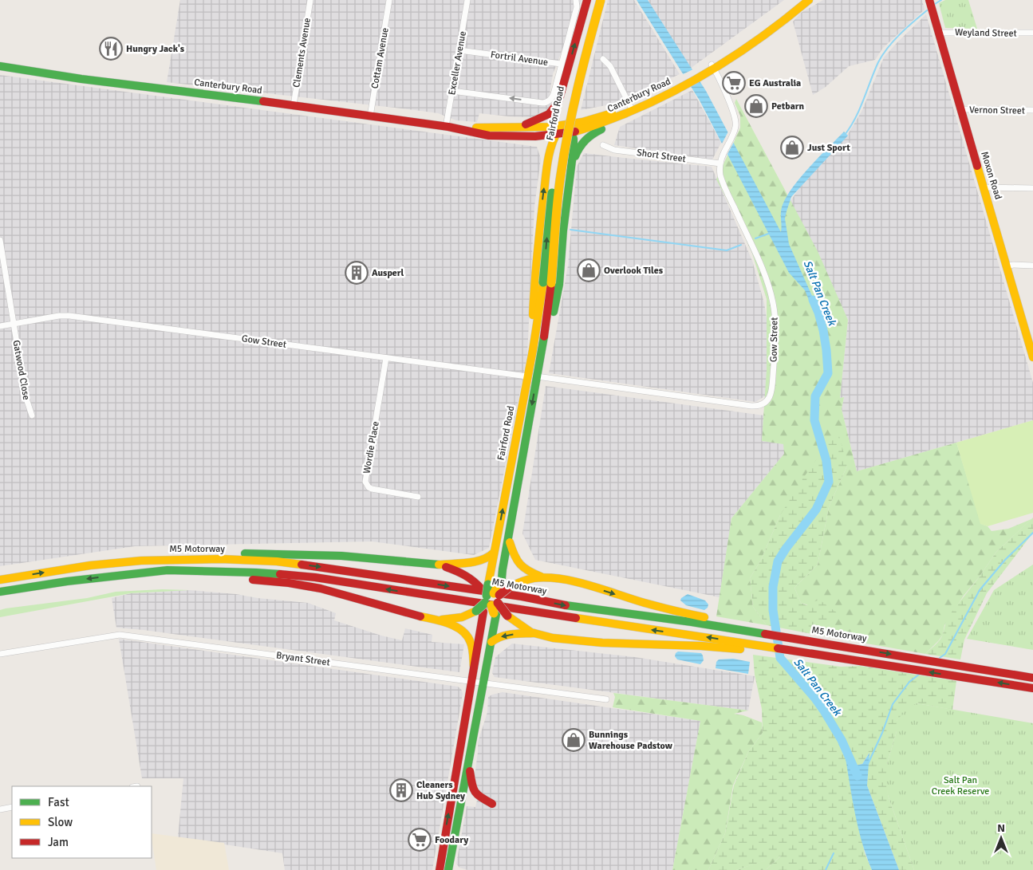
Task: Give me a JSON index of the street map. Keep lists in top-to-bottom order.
{
  "streets": {
    "main road": [
      "Canterbury Road",
      "Fairford Road",
      "Moxon Road",
      "M5 Motorway"
    ],
    "street": [
      "Weyland Street",
      "Clements Avenue",
      "Cottam Avenue",
      "Fortril Avenue",
      "Exceller Avenue",
      "Vernon Street",
      "Short Street",
      "Gow Street",
      "Gatwood Close",
      "Wordie Place",
      "Bryant Street"
    ]
  },
  "crossings": [
    ["Weyland Street", "Moxon Road"],
    ["Clements Avenue", "Canterbury Road"],
    ["Cottam Avenue", "Canterbury Road"],
    ["Fortril Avenue", "Exceller Avenue"],
    ["Exceller Avenue", "Canterbury Road"],
    ["Canterbury Road", "Gow Street"],
    ["Vernon Street", "Moxon Road"],
    ["Fairford Road", "Gow Street"],
    ["Short Street", "Gow Street"],
    ["Gow Street", "Gatwood Close"],
    ["Gow Street", "Wordie Place"]
  ],
  "water": ["Salt Pan Creek"],
  "parks": ["Salt Pan Creek Reserve"],
  "places": {
    "restaurant": ["Hungry Jack's"],
    "supermarket": ["EG Australia", "Foodary"],
    "shop": [
      "Petbarn",
      "Just Sport",
      "Overlook Tiles",
      "Bunnings Warehouse Padstow"
    ],
    "building": ["Ausperl", "Cleaners Hub Sydney"]
  },
  "legend": ["Fast", "Slow", "Jam"],
  "north": "top"
}
